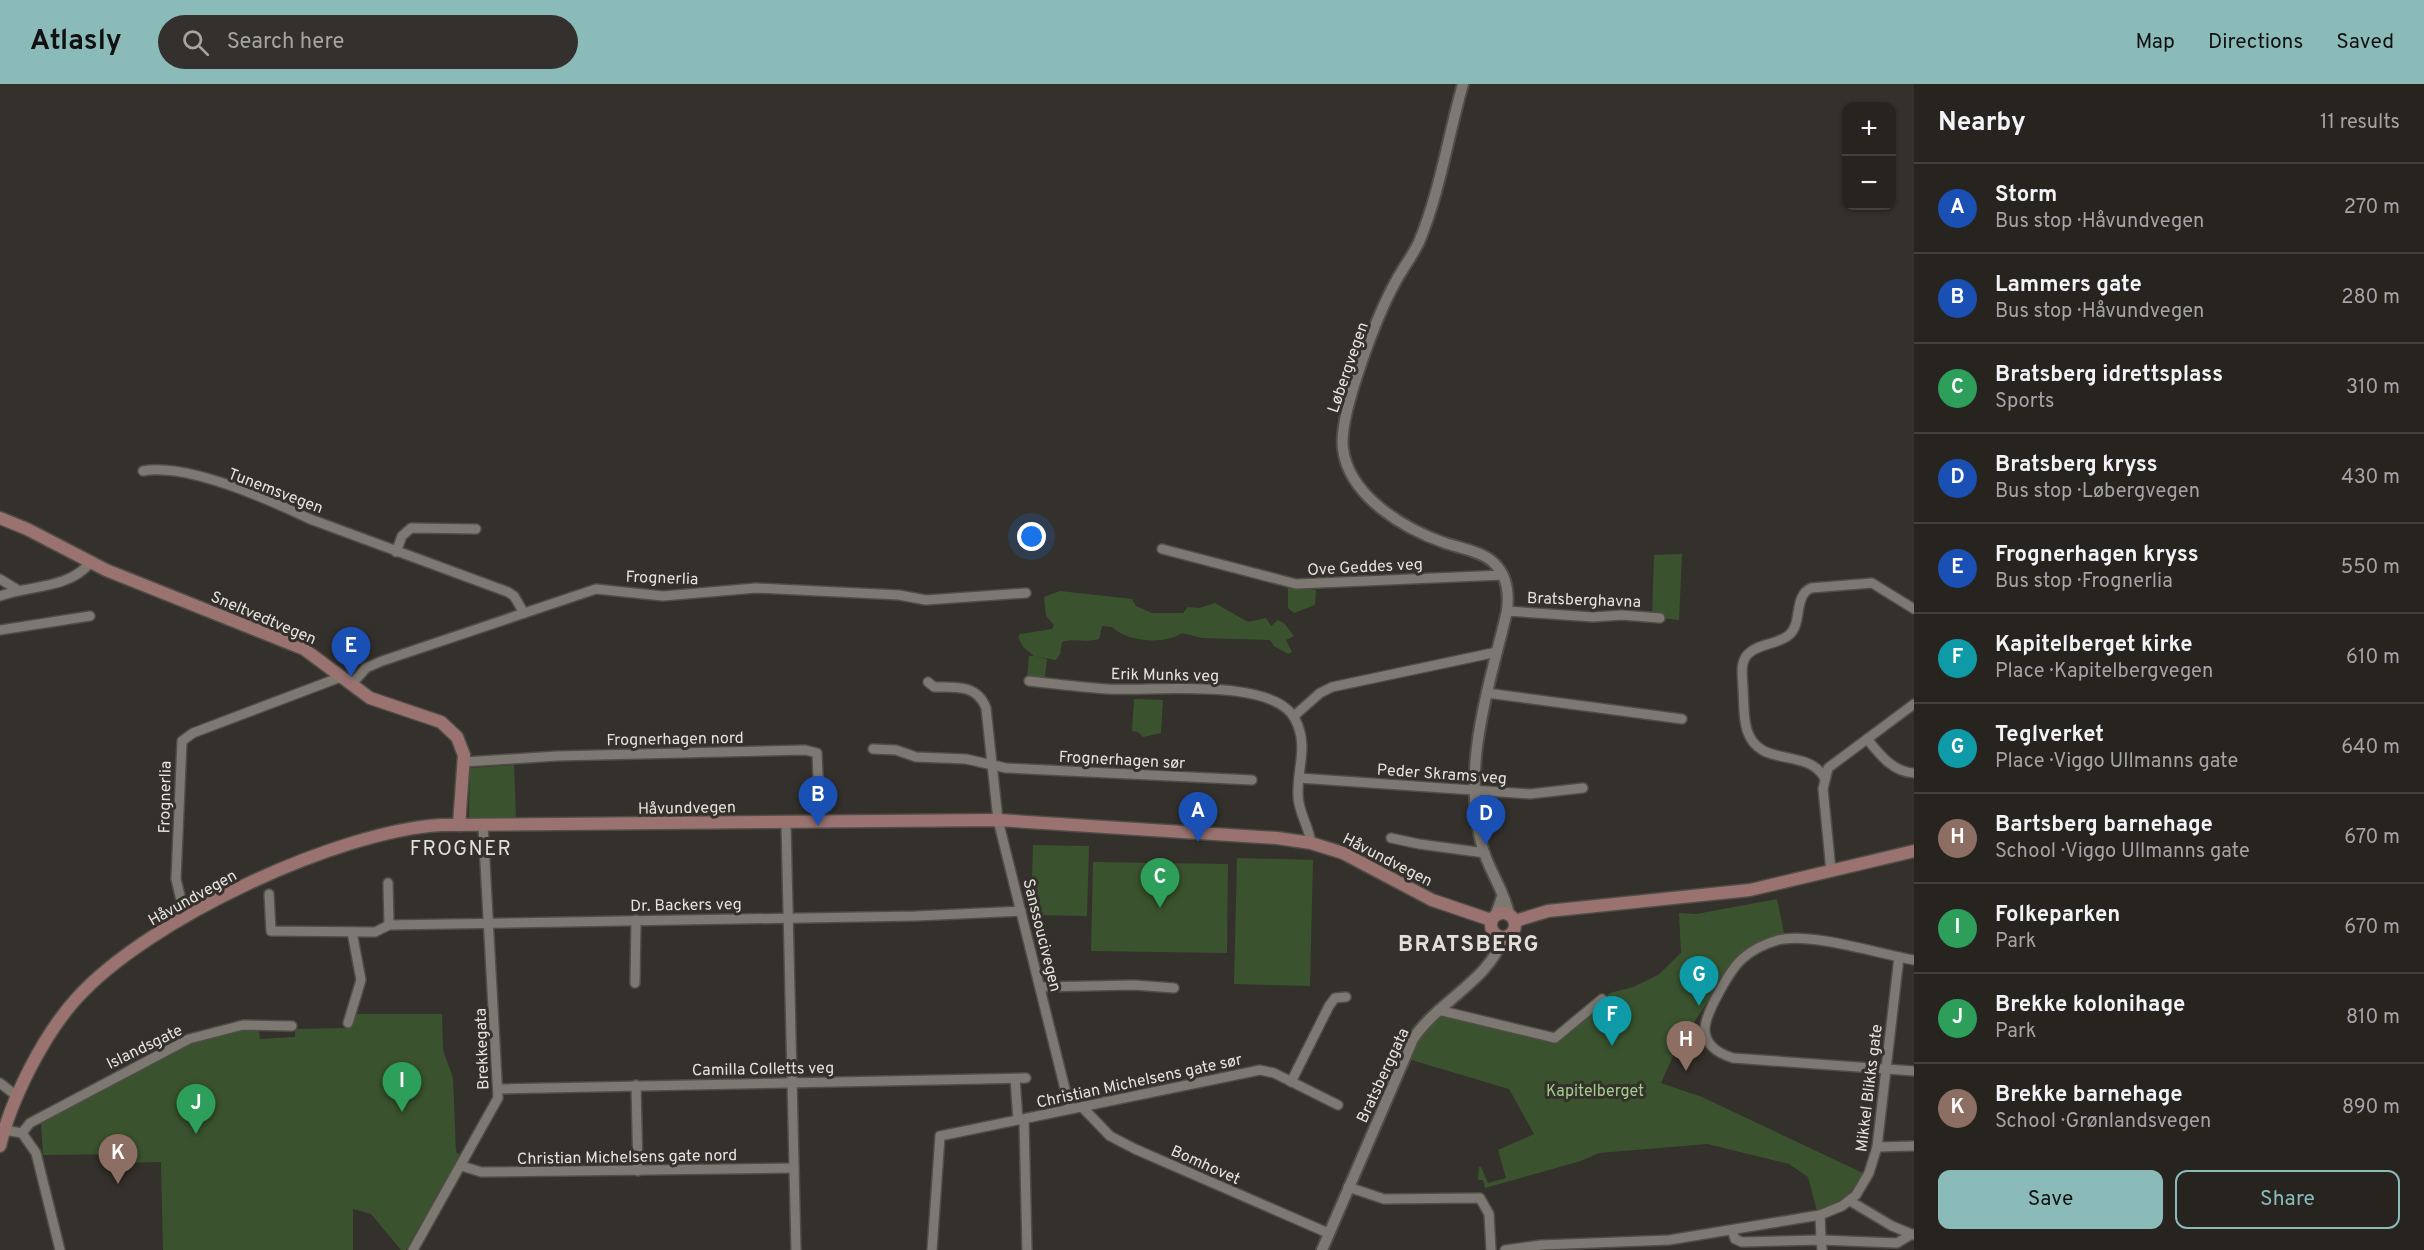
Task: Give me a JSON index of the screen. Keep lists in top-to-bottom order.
{
  "streets": {
    "main road": ["Sneltvedtvegen", "Håvundvegen"],
    "street": [
      "Løbergvegen",
      "Tunemsvegen",
      "Ove Geddes veg",
      "Frognerlia",
      "Bratsberghavna",
      "Erik Munks veg",
      "Frognerhagen nord",
      "Frognerhagen sør",
      "Peder Skrams veg",
      "Dr. Backers veg",
      "Sanssoucivegen",
      "Islandsgate",
      "Brekkegata",
      "Camilla Colletts veg",
      "Bratsberggata",
      "Christian Michelsens gate sør",
      "Mikkel Blikks gate",
      "Christian Michelsens gate nord",
      "Bomhovet"
    ]
  },
  "crossings": [
    ["Løbergvegen", "Ove Geddes veg"],
    ["Tunemsvegen", "Frognerlia"],
    ["Frognerlia", "Sneltvedtvegen"],
    ["Frognerlia", "Håvundvegen"],
    ["Sneltvedtvegen", "Frognerhagen nord"],
    ["Sneltvedtvegen", "Håvundvegen"],
    ["Frognerhagen nord", "Håvundvegen"],
    ["Frognerhagen sør", "Sanssoucivegen"],
    ["Håvundvegen", "Sanssoucivegen"],
    ["Håvundvegen", "Brekkegata"],
    ["Dr. Backers veg", "Sanssoucivegen"],
    ["Dr. Backers veg", "Brekkegata"],
    ["Sanssoucivegen", "Christian Michelsens gate sør"],
    ["Brekkegata", "Camilla Colletts veg"],
    ["Brekkegata", "Christian Michelsens gate nord"],
    ["Bratsberggata", "Bomhovet"],
    ["Christian Michelsens gate sør", "Bomhovet"]
  ],
  "districts": ["FROGNER", "BRATSBERG"],
  "parks": ["Kapitelberget"],
  "page": {
    "header": "Atlasly",
    "search": "Search here",
    "nav": ["Map", "Directions", "Saved"],
    "heading": ["Nearby", "11 results"],
    "map_buttons": ["+", "−"],
    "list": [
      {
        "mark": "A",
        "name": "Storm",
        "note": "Bus stop · Håvundvegen",
        "value": "270 m"
      },
      {
        "mark": "B",
        "name": "Lammers gate",
        "note": "Bus stop · Håvundvegen",
        "value": "280 m"
      },
      {
        "mark": "C",
        "name": "Bratsberg idrettsplass",
        "note": "Sports",
        "value": "310 m"
      },
      {
        "mark": "D",
        "name": "Bratsberg kryss",
        "note": "Bus stop · Løbergvegen",
        "value": "430 m"
      },
      {
        "mark": "E",
        "name": "Frognerhagen kryss",
        "note": "Bus stop · Frognerlia",
        "value": "550 m"
      },
      {
        "mark": "F",
        "name": "Kapitelberget kirke",
        "note": "Place · Kapitelbergvegen",
        "value": "610 m"
      },
      {
        "mark": "G",
        "name": "Teglverket",
        "note": "Place · Viggo Ullmanns gate",
        "value": "640 m"
      },
      {
        "mark": "H",
        "name": "Bartsberg barnehage",
        "note": "School · Viggo Ullmanns gate",
        "value": "670 m"
      },
      {
        "mark": "I",
        "name": "Folkeparken",
        "note": "Park",
        "value": "670 m"
      },
      {
        "mark": "J",
        "name": "Brekke kolonihage",
        "note": "Park",
        "value": "810 m"
      },
      {
        "mark": "K",
        "name": "Brekke barnehage",
        "note": "School · Grønlandsvegen",
        "value": "890 m"
      }
    ],
    "pins": [
      "E",
      "B",
      "A",
      "D",
      "C",
      "G",
      "F",
      "H",
      "I",
      "J",
      "K"
    ],
    "buttons": ["Save", "Share"]
  }
}
